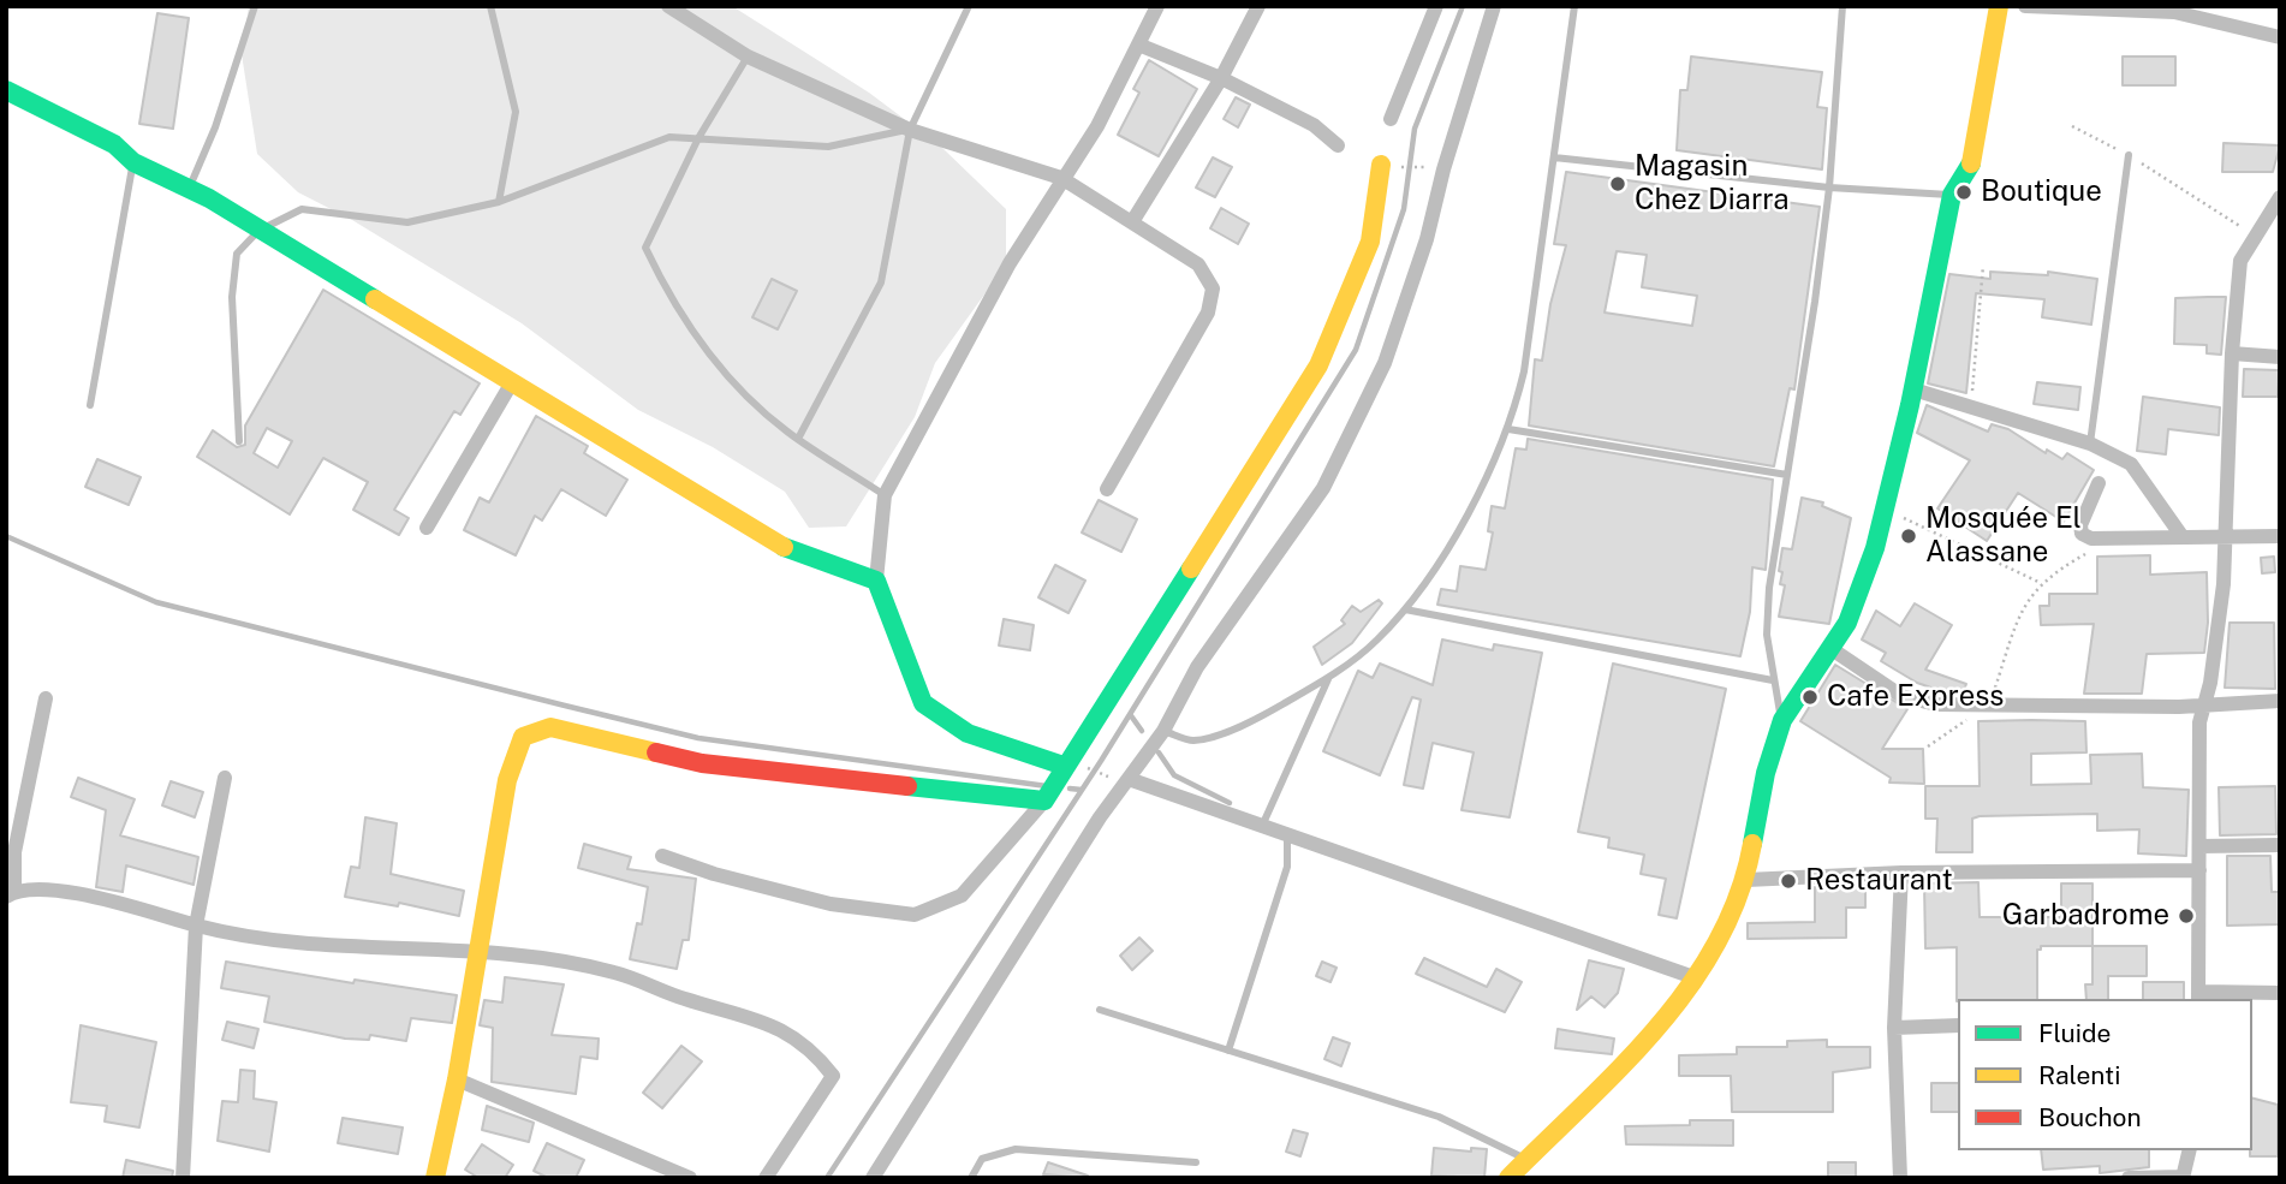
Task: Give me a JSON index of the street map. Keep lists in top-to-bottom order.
{
  "places": [
    "Magasin Chez Diarra",
    "Boutique",
    "Mosquée El Alassane",
    "Cafe Express",
    "Restaurant",
    "Garbadrome"
  ],
  "legend": ["Fluide", "Ralenti", "Bouchon"]
}
